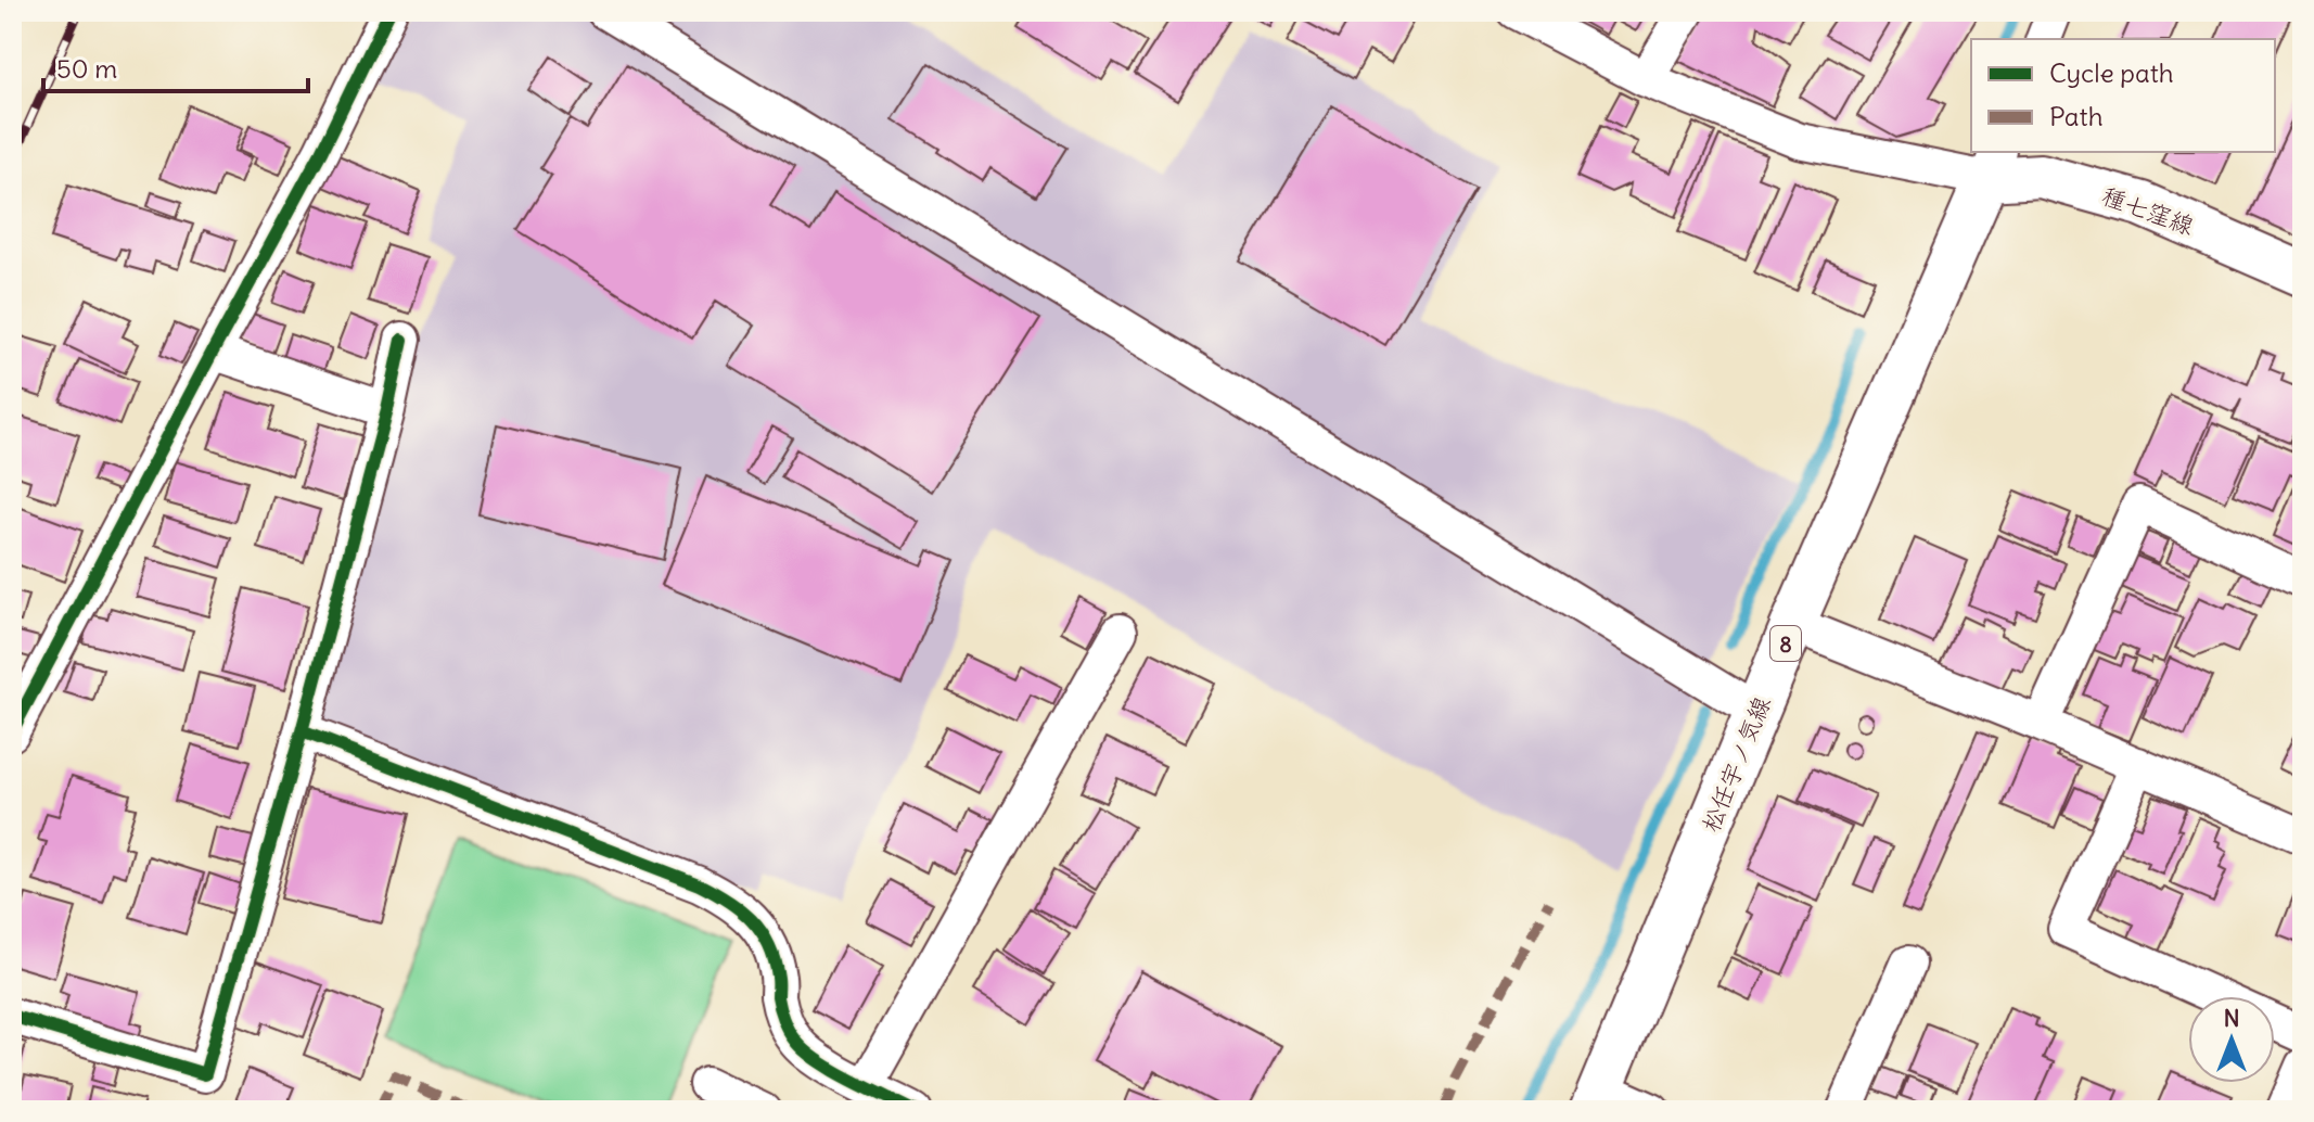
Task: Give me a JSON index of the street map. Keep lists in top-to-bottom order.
{
  "streets": {
    "main road": ["種七窪線", "8", "松任宇ノ気線"]
  },
  "crossings": [
    ["種七窪線", "松任宇ノ気線"]
  ],
  "legend": ["Cycle path", "Path"],
  "scale_bar": "50 m",
  "north": "top"
}
